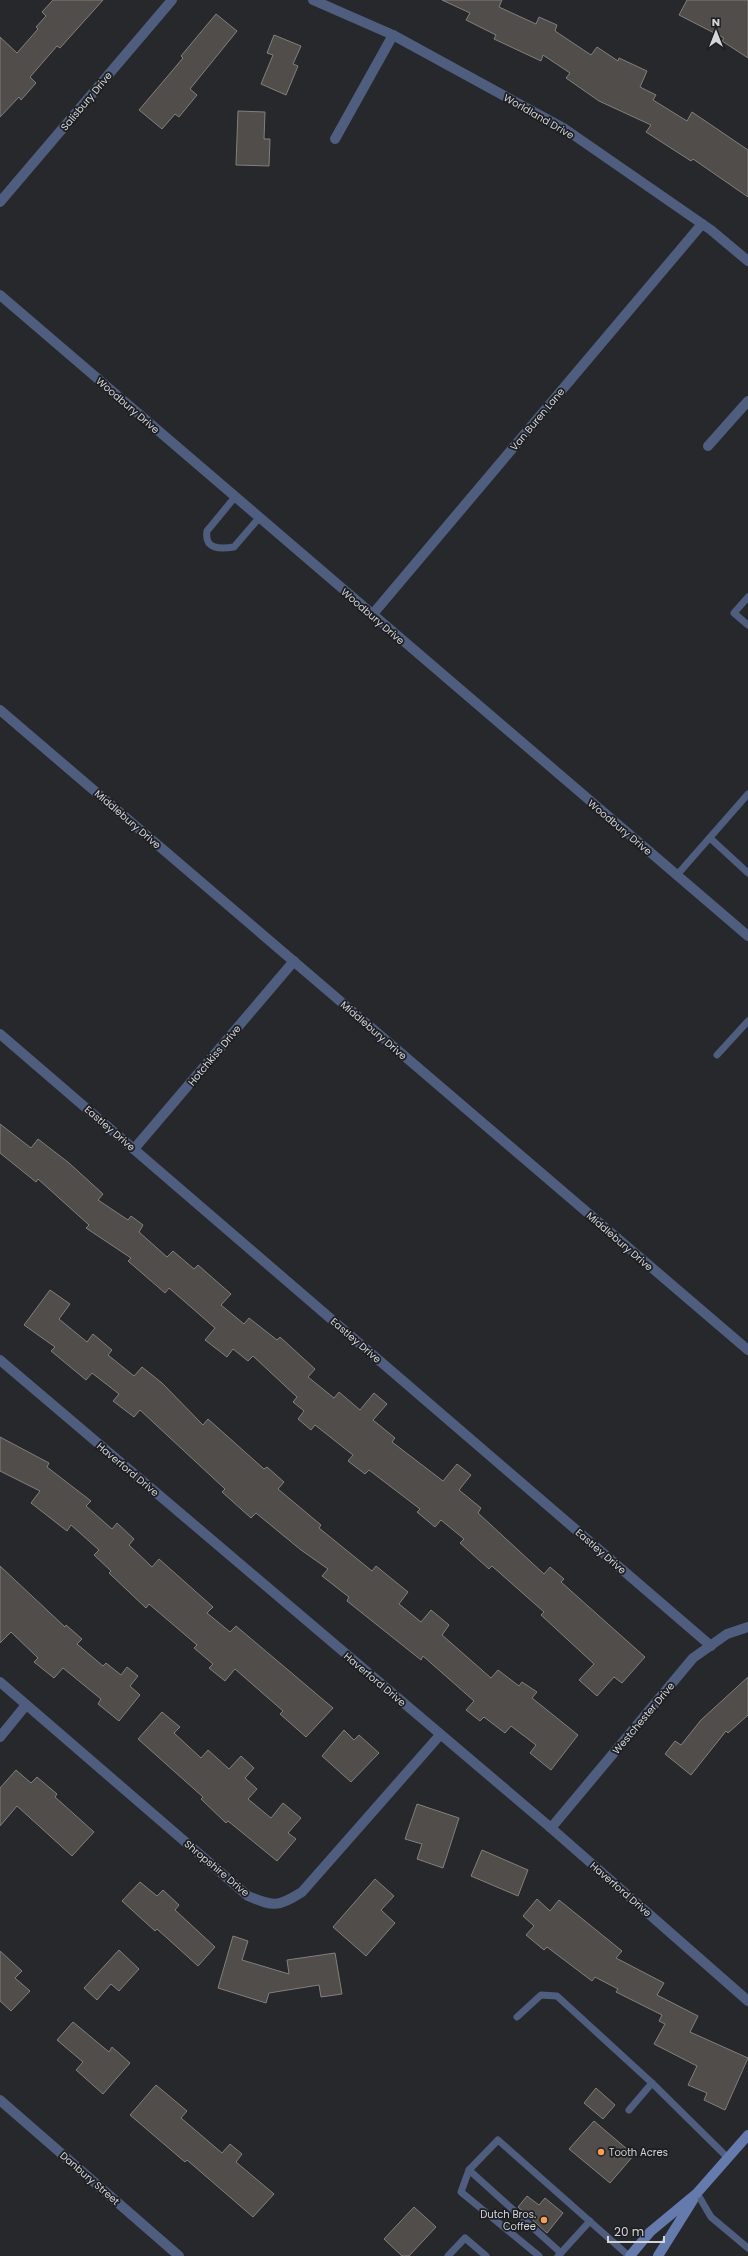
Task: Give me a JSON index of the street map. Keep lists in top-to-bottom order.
{
  "streets": {
    "street": [
      "Salisbury Drive",
      "Worldland Drive",
      "Woodbury Drive",
      "Van Buren Lane",
      "Middlebury Drive",
      "Hotchkiss Drive",
      "Eastley Drive",
      "Haverford Drive",
      "Westchester Drive",
      "Shropshire Drive",
      "Danbury Street"
    ]
  },
  "crossings": [
    ["Worldland Drive", "Van Buren Lane"],
    ["Woodbury Drive", "Van Buren Lane"],
    ["Middlebury Drive", "Hotchkiss Drive"],
    ["Hotchkiss Drive", "Eastley Drive"],
    ["Eastley Drive", "Westchester Drive"],
    ["Haverford Drive", "Westchester Drive"],
    ["Haverford Drive", "Shropshire Drive"]
  ],
  "places": ["Tooth Acres", "Dutch Bros. Coffee"],
  "scale_bar": "20 m",
  "north": "top"
}
